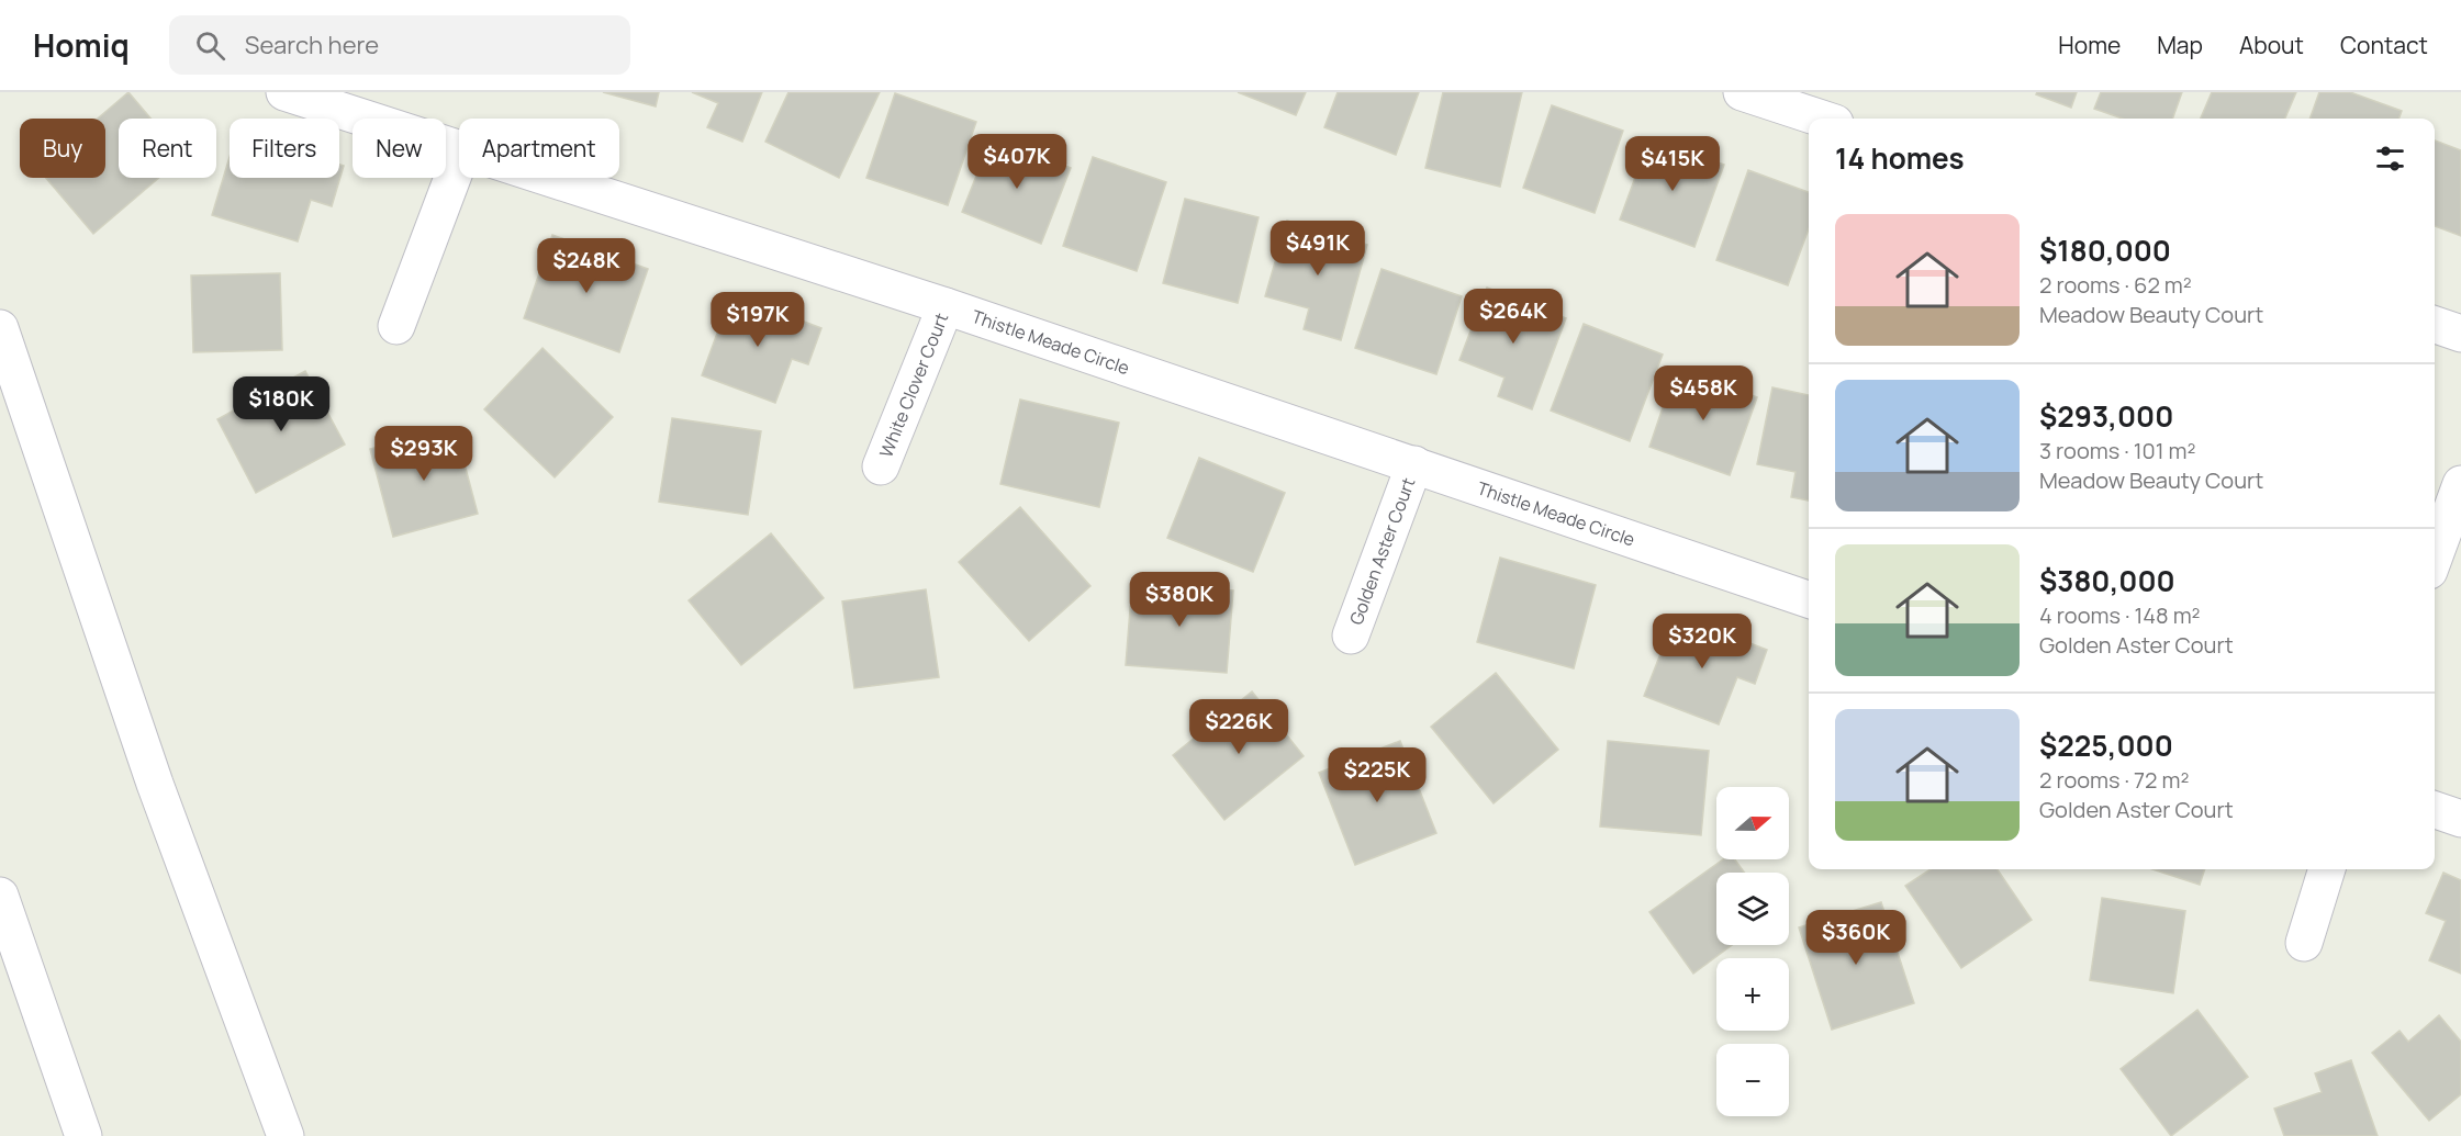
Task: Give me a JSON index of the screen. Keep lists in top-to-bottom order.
{
  "streets": {
    "street": ["Thistle Meade Circle", "White Clover Court", "Golden Aster Court"]
  },
  "crossings": [
    ["Thistle Meade Circle", "White Clover Court"],
    ["Thistle Meade Circle", "Golden Aster Court"]
  ],
  "north": "right",
  "page": {
    "header": "Homiq",
    "search": "Search here",
    "nav": [
      "Home",
      "Map",
      "About",
      "Contact"
    ],
    "chip": [
      "Buy",
      "Rent",
      "Filters",
      "New",
      "Apartment"
    ],
    "heading": "14 homes",
    "price": [
      "$407K",
      "$415K",
      "$491K",
      "$248K",
      "$264K",
      "$197K",
      "$458K",
      "$180K",
      "$293K",
      "$380K",
      "$320K",
      "$226K",
      "$225K",
      "$360K"
    ],
    "list": [
      {
        "name": "$180,000",
        "note": "2 rooms · 62 m² · Meadow Beauty Court"
      },
      {
        "name": "$293,000",
        "note": "3 rooms · 101 m² · Meadow Beauty Court"
      },
      {
        "name": "$380,000",
        "note": "4 rooms · 148 m² · Golden Aster Court"
      },
      {
        "name": "$225,000",
        "note": "2 rooms · 72 m² · Golden Aster Court"
      }
    ],
    "map_buttons": ["+", "−"]
  }
}
